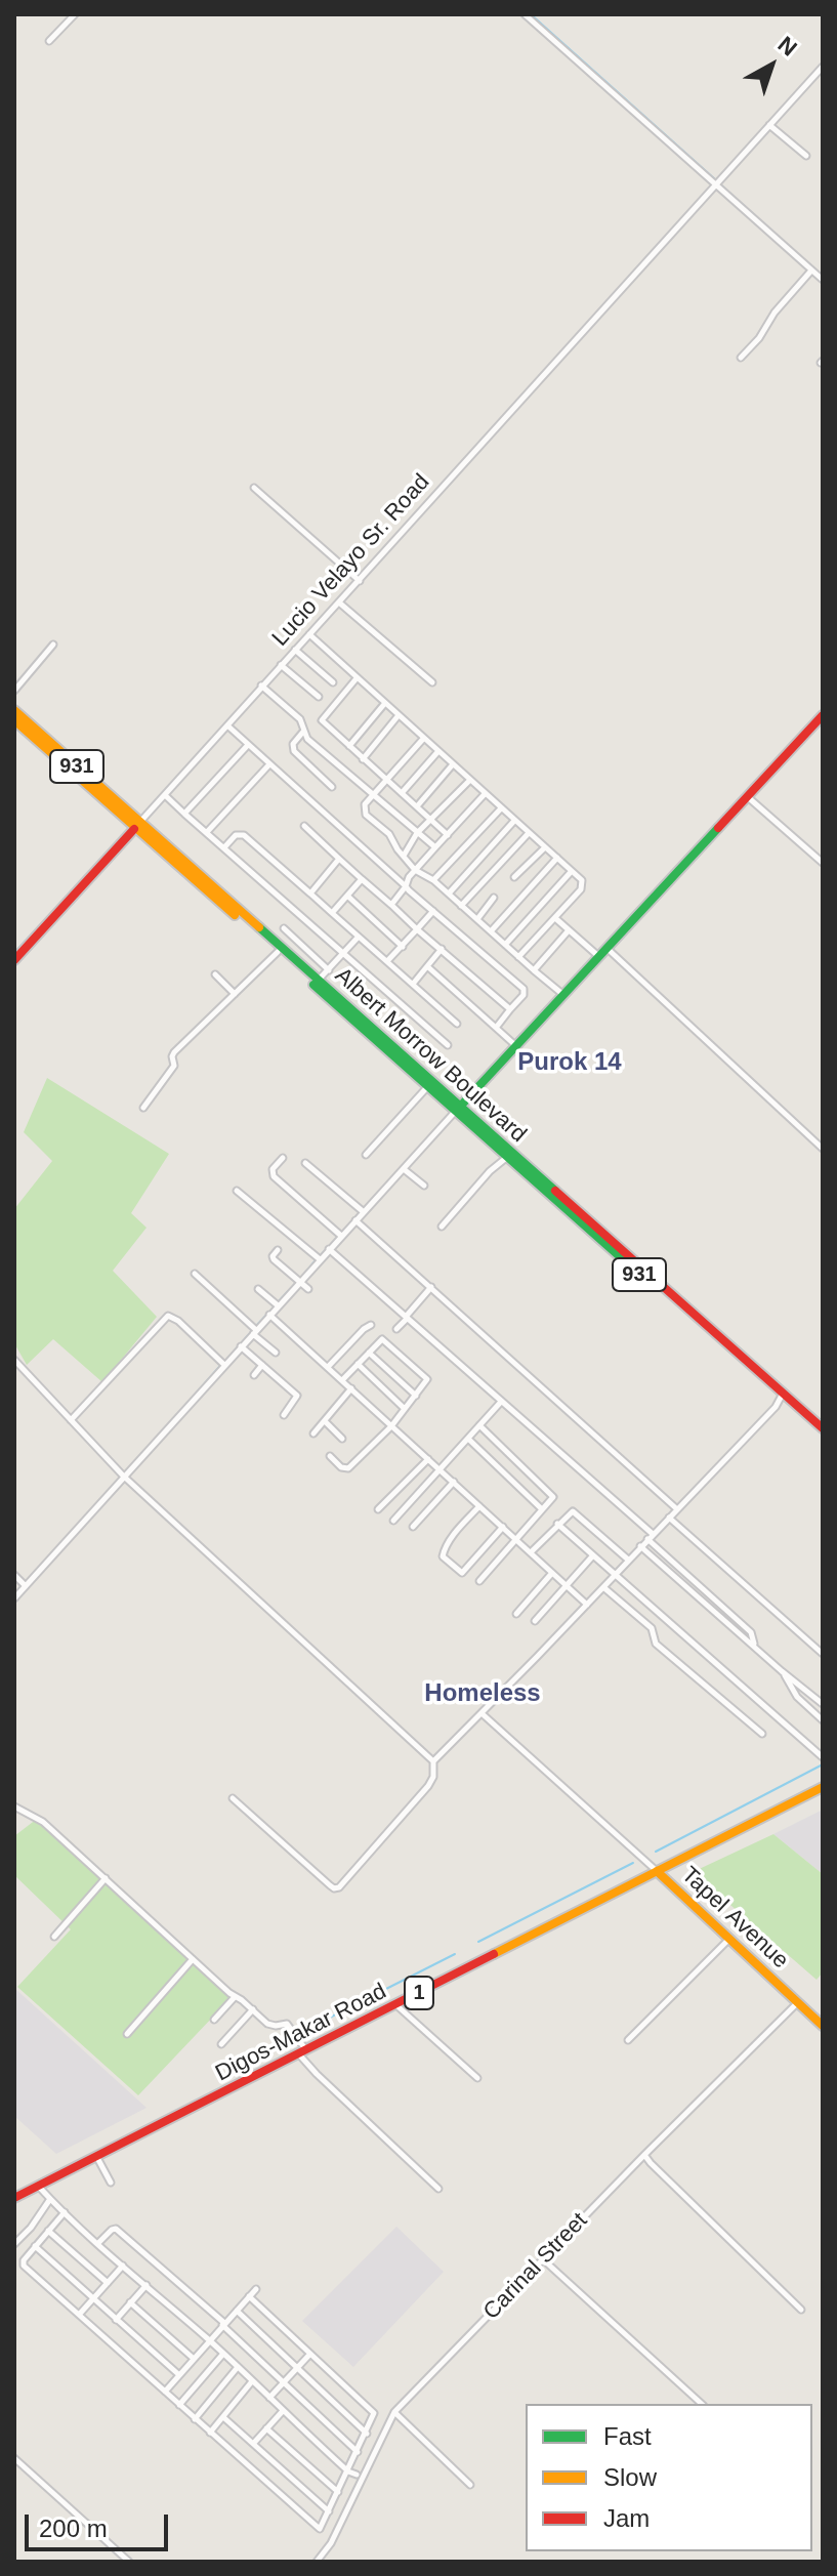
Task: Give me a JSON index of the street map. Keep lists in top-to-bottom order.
{
  "streets": {
    "main road": [
      "Lucio Velayo Sr. Road",
      "931",
      "Albert Morrow Boulevard",
      "Tapel Avenue",
      "1",
      "Digos-Makar Road"
    ],
    "street": ["Carinal Street"]
  },
  "crossings": [
    ["Lucio Velayo Sr. Road", "Albert Morrow Boulevard"],
    ["Tapel Avenue", "Digos-Makar Road"],
    ["Tapel Avenue", "Carinal Street"]
  ],
  "districts": ["Purok 14", "Homeless"],
  "legend": ["Fast", "Slow", "Jam"],
  "scale_bar": "200 m",
  "north": "top right"
}
